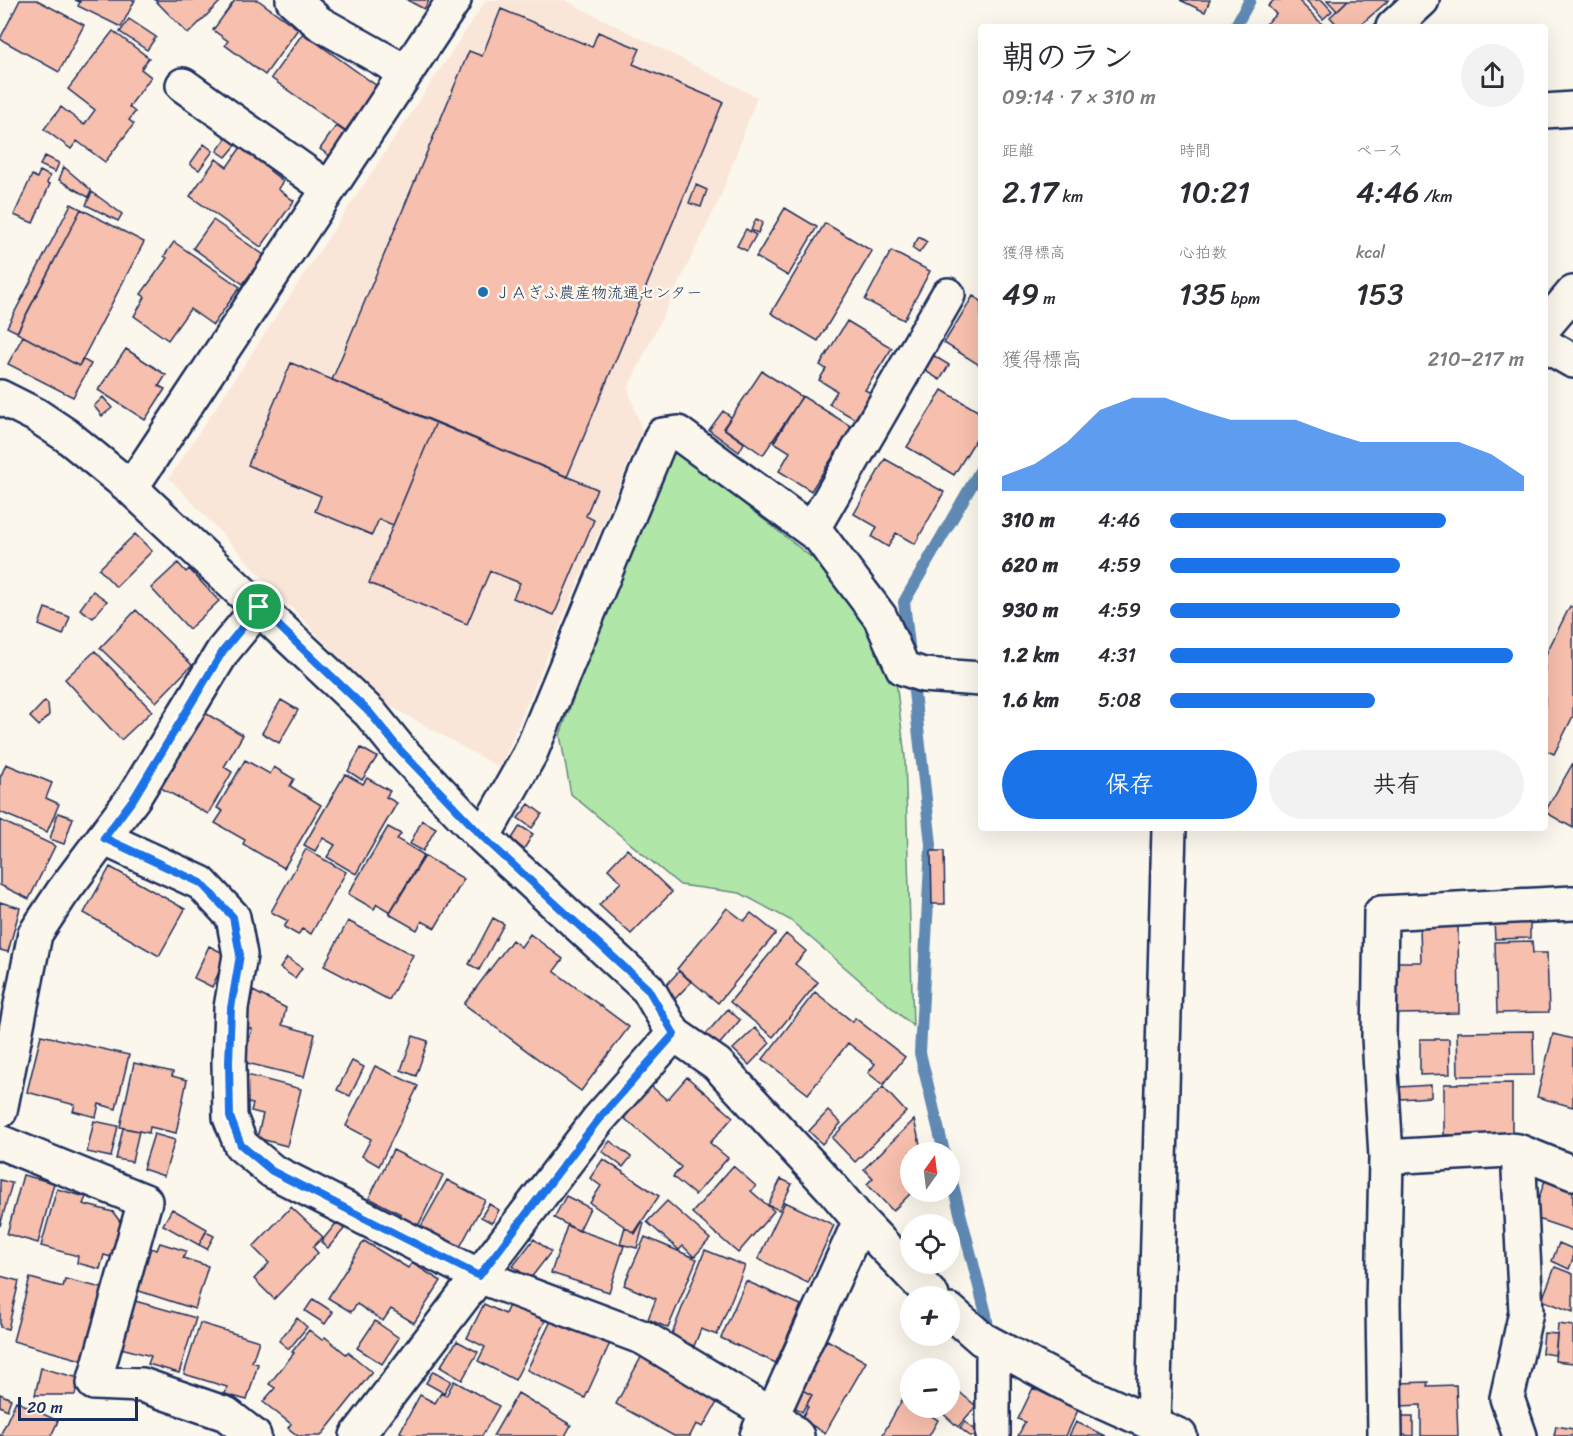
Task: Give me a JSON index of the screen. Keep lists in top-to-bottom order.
{
  "places": ["ＪＡぎふ農産物流通センター"],
  "scale_bar": "20 m",
  "north": "top",
  "page": {
    "heading": ["朝のラン", "09:14 · 7 × 310 m"],
    "stats": [
      ["距離", "2.17 km"],
      ["時間", "10:21"],
      ["ペース", "4:46 /km"],
      ["獲得標高", "49 m"],
      ["心拍数", "135 bpm"],
      ["kcal", "153"]
    ],
    "chart": ["獲得標高", "210–217 m"],
    "list": [
      {
        "name": "310 m",
        "note": "4:46"
      },
      {
        "name": "620 m",
        "note": "4:59"
      },
      {
        "name": "930 m",
        "note": "4:59"
      },
      {
        "name": "1.2 km",
        "note": "4:31"
      },
      {
        "name": "1.6 km",
        "note": "5:08"
      }
    ],
    "buttons": ["保存", "共有"],
    "map_buttons": ["+", "−"],
    "scale": "20 m"
  }
}
